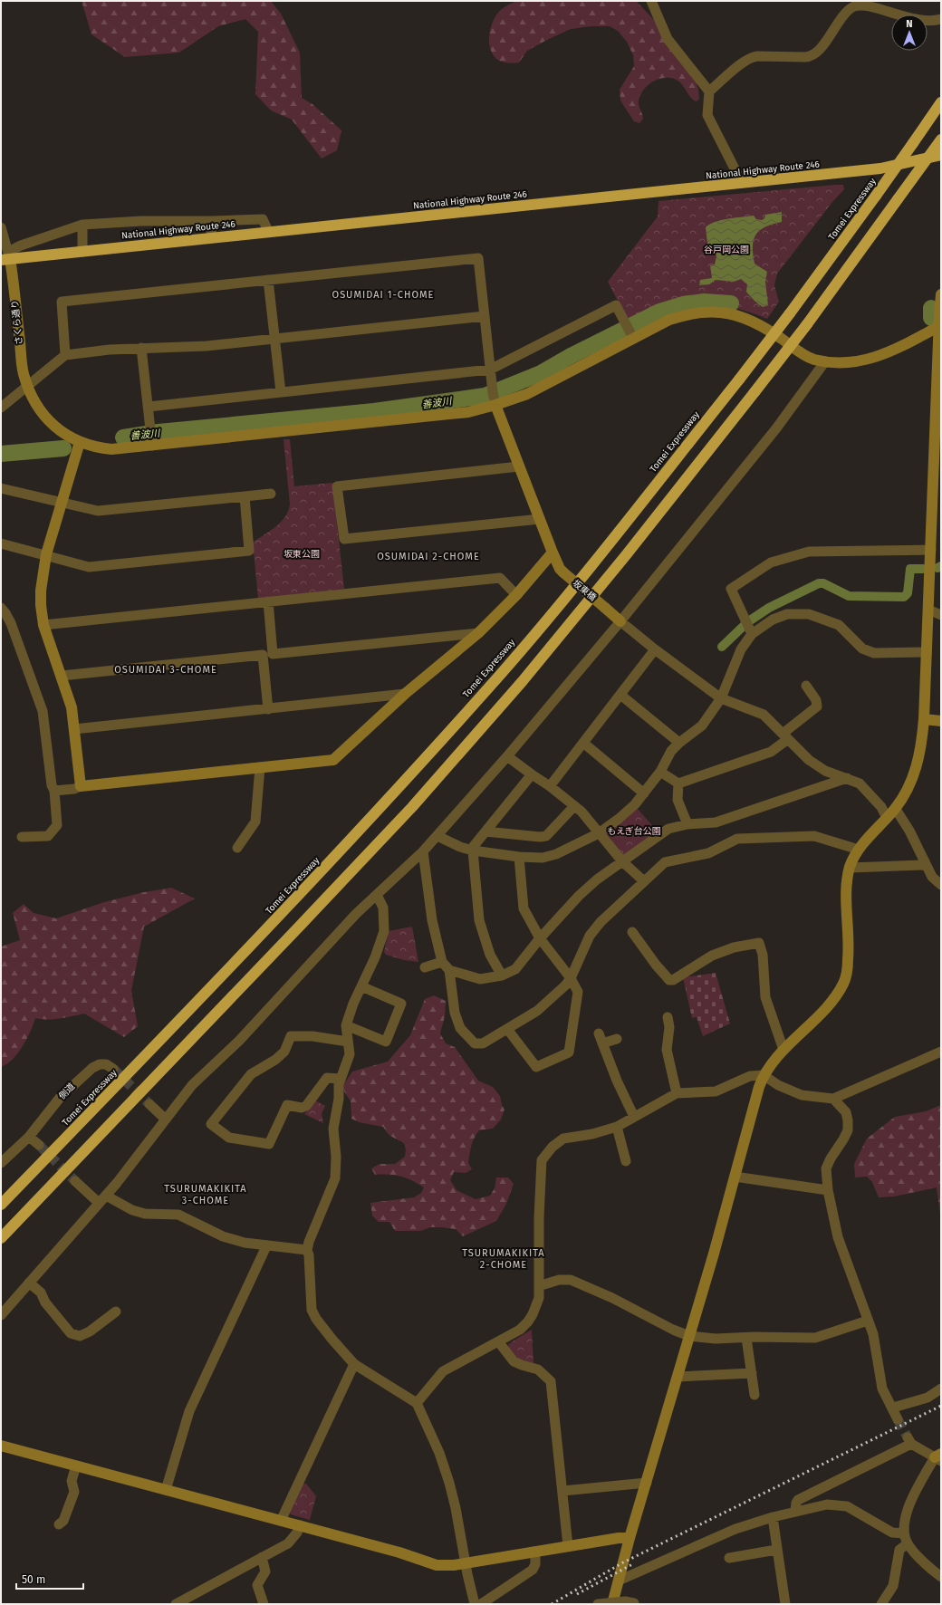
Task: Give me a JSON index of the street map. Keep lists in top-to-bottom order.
{
  "streets": {
    "highway": ["National Highway Route 246", "Tomei Expressway"],
    "street": ["さくら通り", "坂東橋", "側道"]
  },
  "crossings": [
    ["National Highway Route 246", "さくら通り"],
    ["さくら通り", "坂東橋"]
  ],
  "districts": [
    "OSUMIDAI 1-CHOME",
    "OSUMIDAI 2-CHOME",
    "OSUMIDAI 3-CHOME",
    "TSURUMAKIKITA 3-CHOME",
    "TSURUMAKIKITA 2-CHOME"
  ],
  "water": ["善波川"],
  "parks": ["谷戸岡公園", "坂東公園", "もえぎ台公園"],
  "scale_bar": "50 m",
  "north": "top"
}
